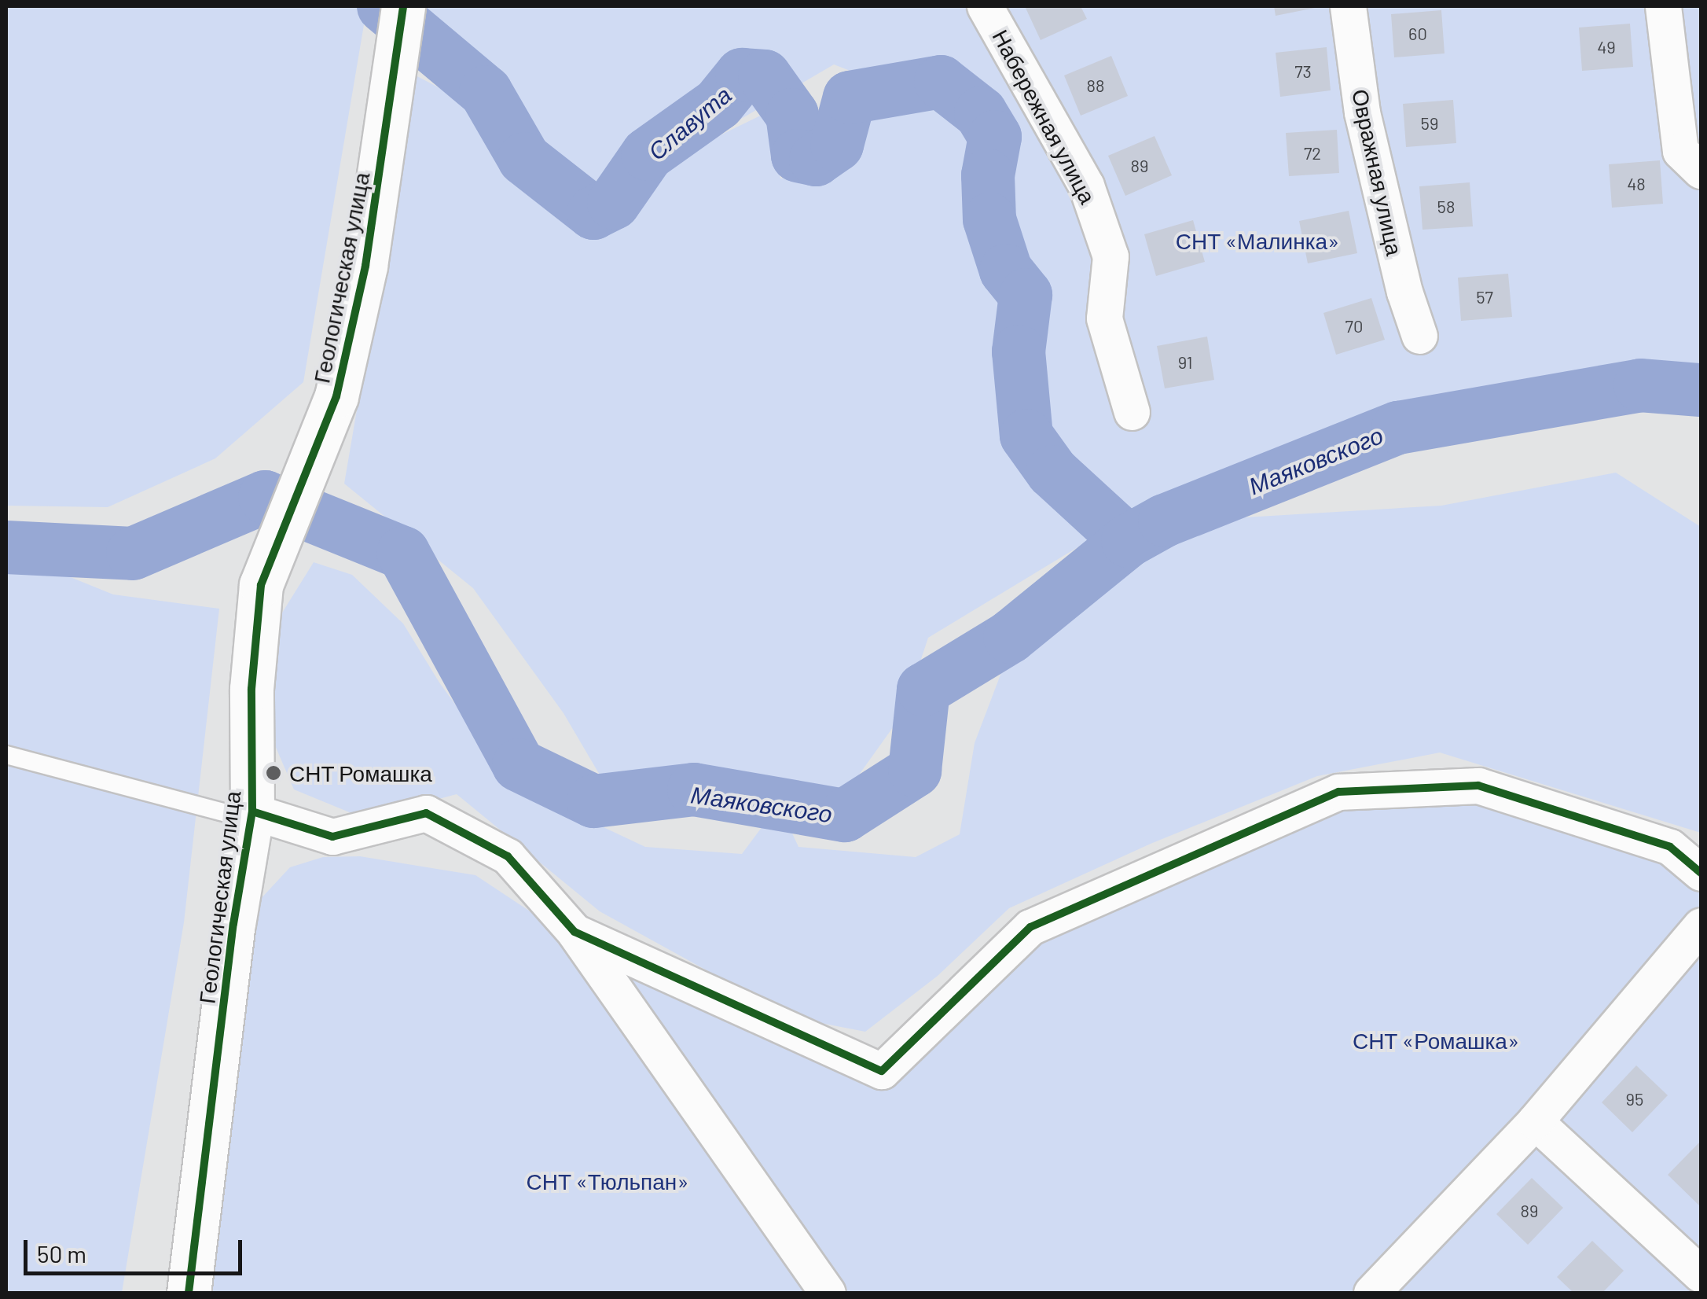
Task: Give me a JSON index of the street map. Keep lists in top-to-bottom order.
{
  "streets": {
    "street": ["Набережная улица", "Овражная улица", "Геологическая улица"]
  },
  "water": ["Славута", "Маяковского"],
  "parks": ["СНТ «Малинка»", "СНТ «Ромашка»", "СНТ «Тюльпан»"],
  "places": ["СНТ Ромашка"],
  "house_numbers": [
    "60",
    "49",
    "73",
    "88",
    "59",
    "72",
    "89",
    "48",
    "58",
    "57",
    "70",
    "91",
    "95",
    "89"
  ],
  "scale_bar": "50 m"
}
